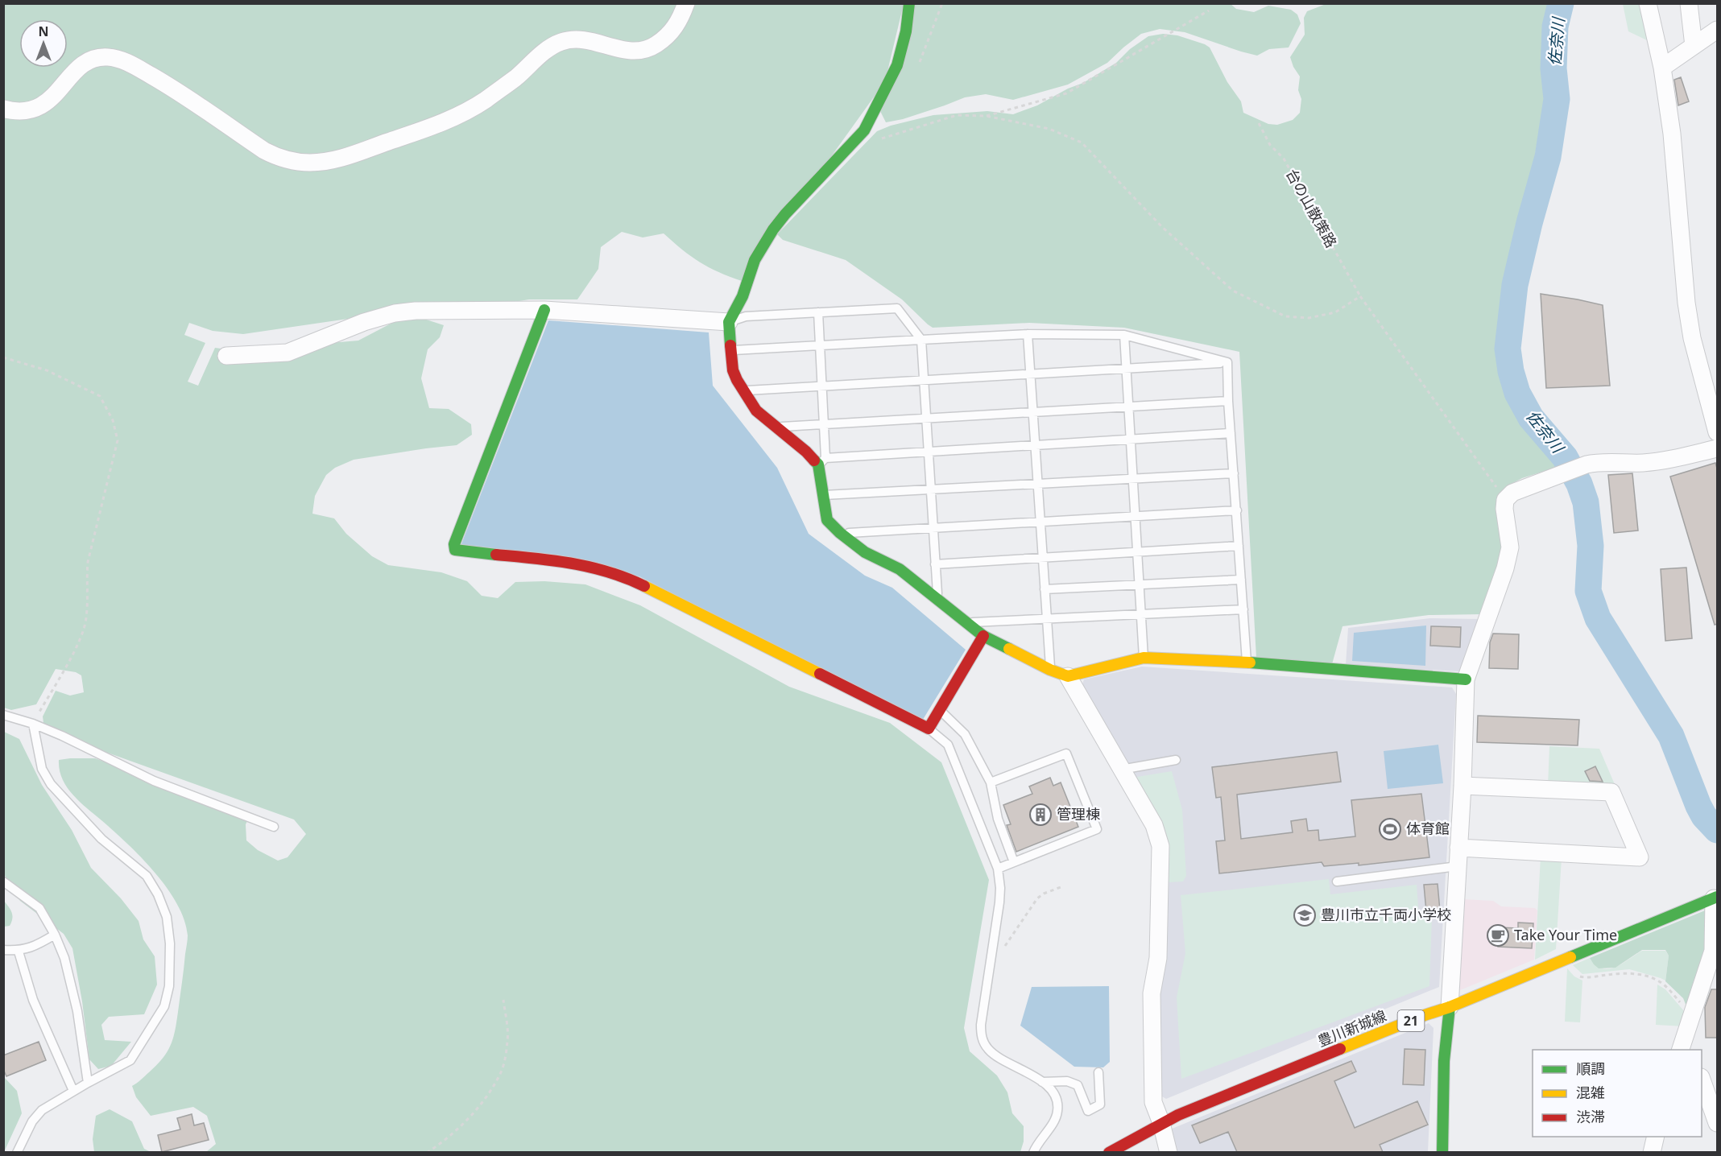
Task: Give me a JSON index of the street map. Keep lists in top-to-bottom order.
{
  "streets": {
    "street": ["21", "豊川新城線"],
    "path": ["台の山散策路"]
  },
  "water": ["佐奈川"],
  "places": {
    "building": ["管理棟"],
    "sports": ["体育館"],
    "school or university": ["豊川市立千両小学校"],
    "cafe": ["Take Your Time"]
  },
  "legend": ["順調", "混雑", "渋滞"],
  "north": "top"
}
